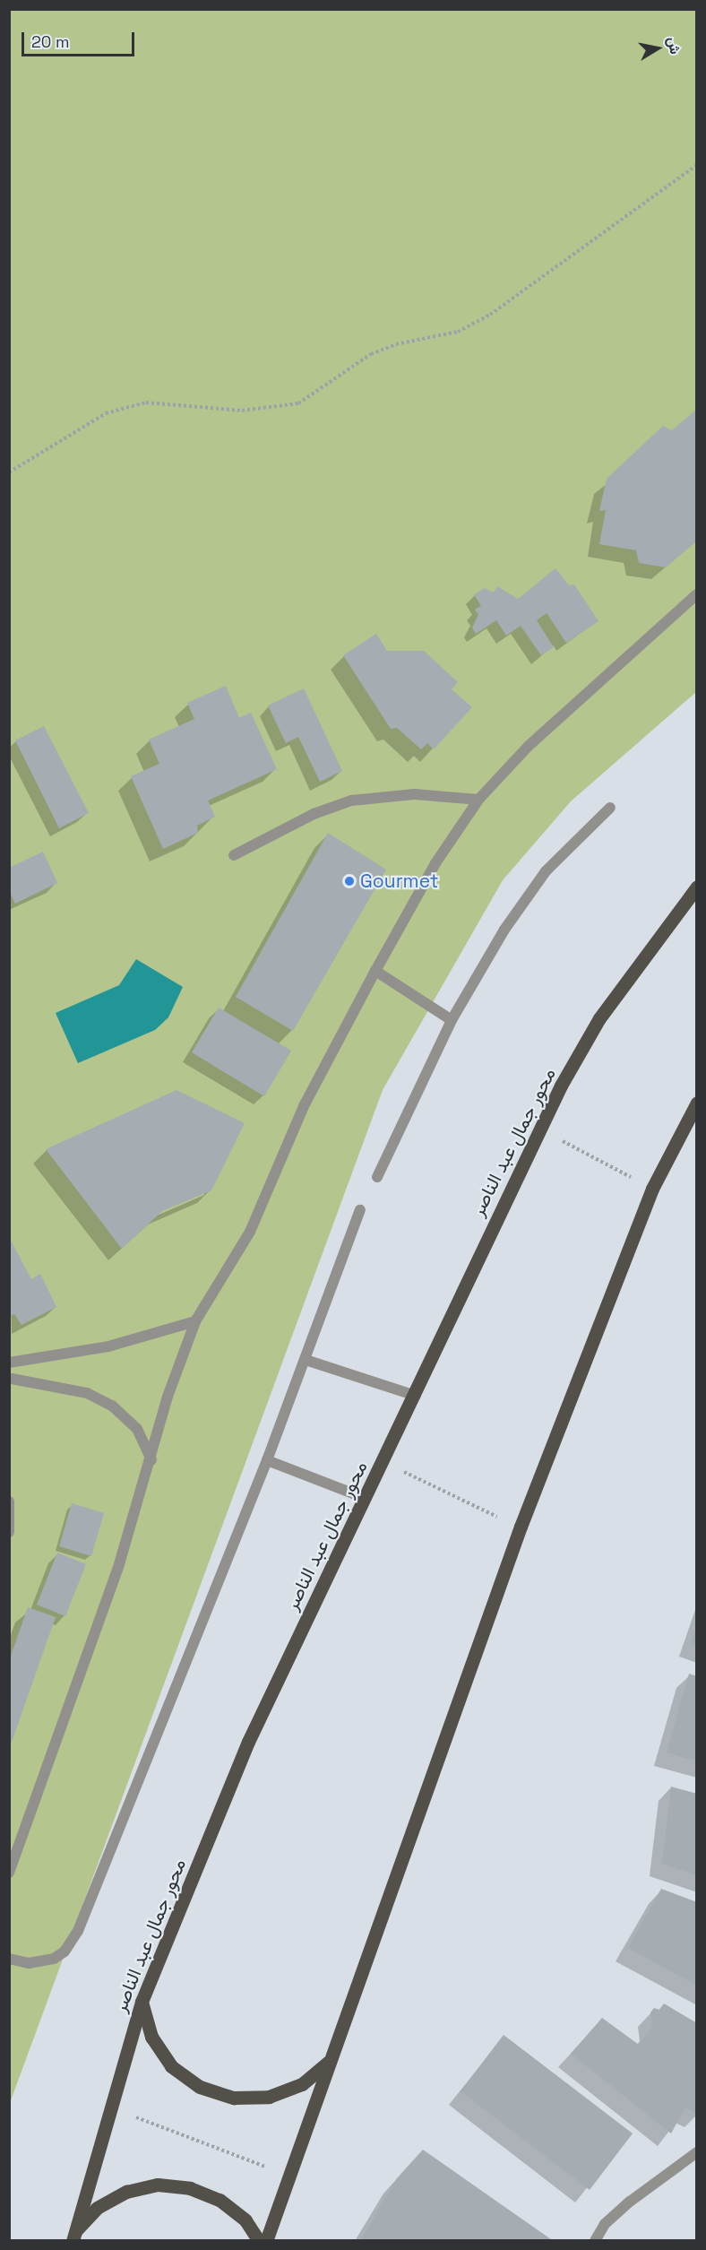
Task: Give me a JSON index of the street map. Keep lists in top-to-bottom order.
{
  "streets": {
    "main road": ["محور جمال عبد الناصر"]
  },
  "places": ["Gourmet"],
  "scale_bar": "20 m",
  "north": "right"
}
